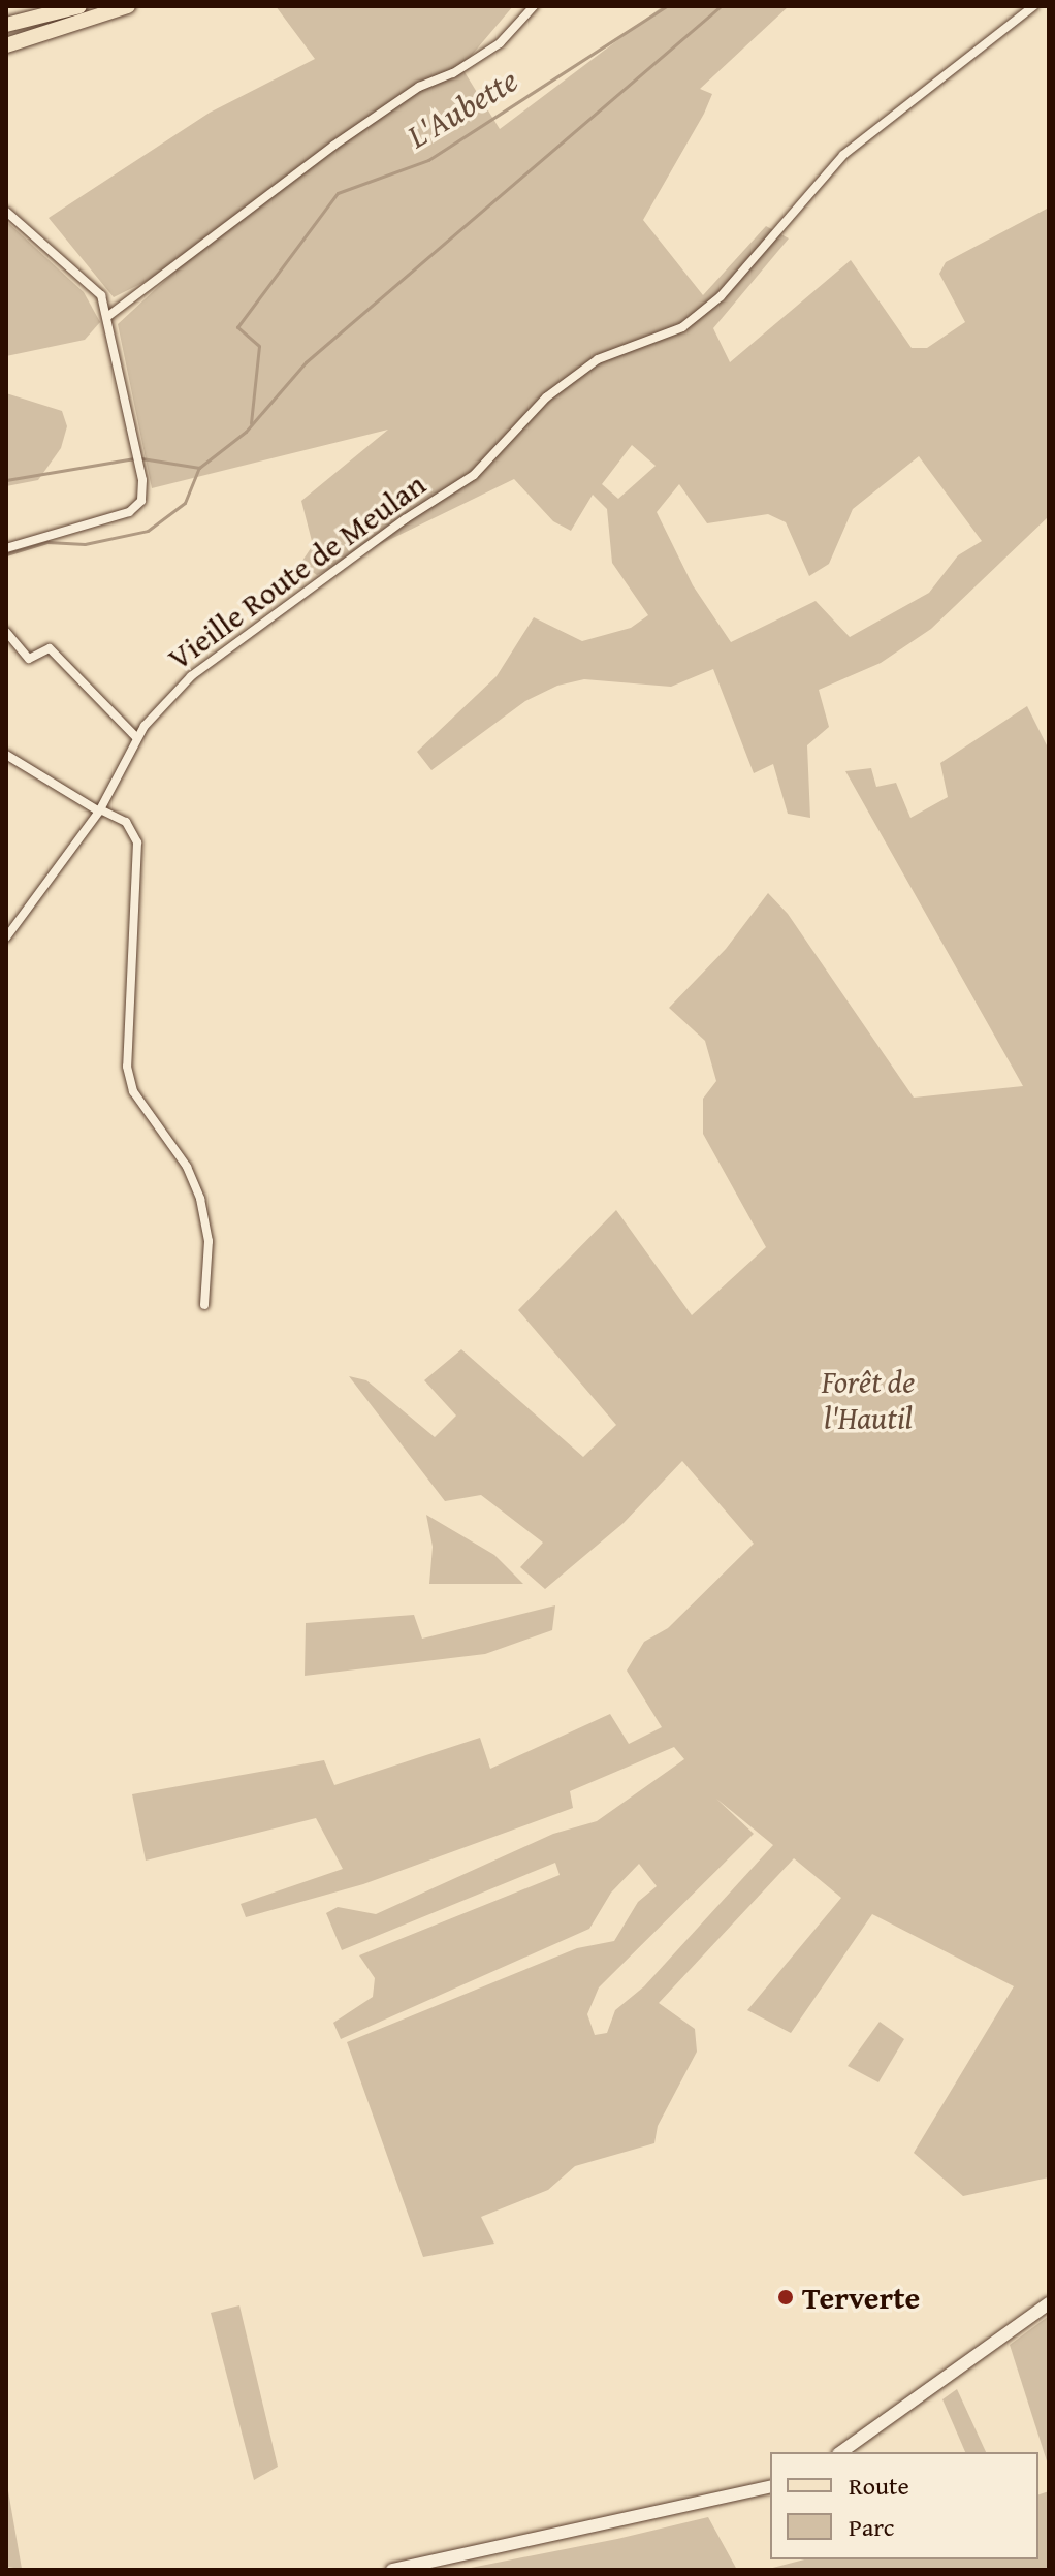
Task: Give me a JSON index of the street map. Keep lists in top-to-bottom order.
{
  "streets": {
    "street": ["Vieille Route de Meulan"]
  },
  "water": ["L'Aubette"],
  "parks": ["Forêt de l'Hautil"],
  "places": ["Terverte"],
  "legend": ["Route", "Parc"]
}
